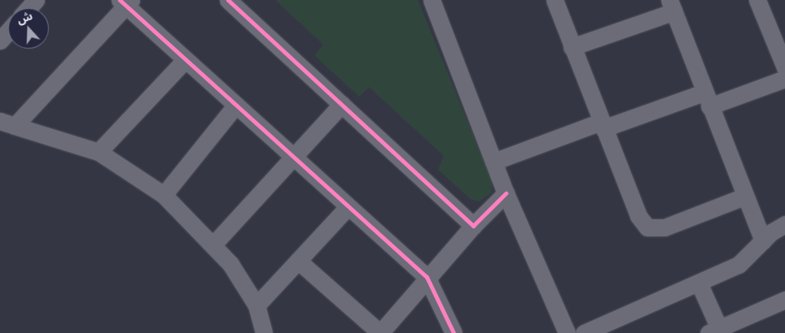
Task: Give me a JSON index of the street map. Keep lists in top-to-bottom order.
{
  "north": "top"
}
